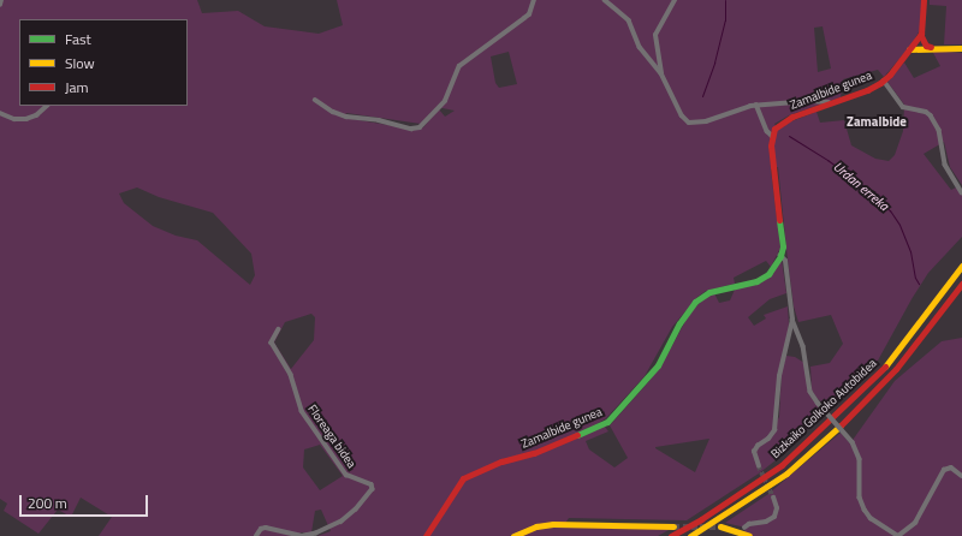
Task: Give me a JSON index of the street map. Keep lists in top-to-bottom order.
{
  "streets": {
    "main road": ["Zamalbide gunea", "Bizkaiko Golkoko Autobidea"],
    "street": ["Floreaga bidea"]
  },
  "districts": ["Zamalbide"],
  "water": ["Urdan erreka"],
  "legend": ["Fast", "Slow", "Jam"],
  "scale_bar": "200 m"
}
